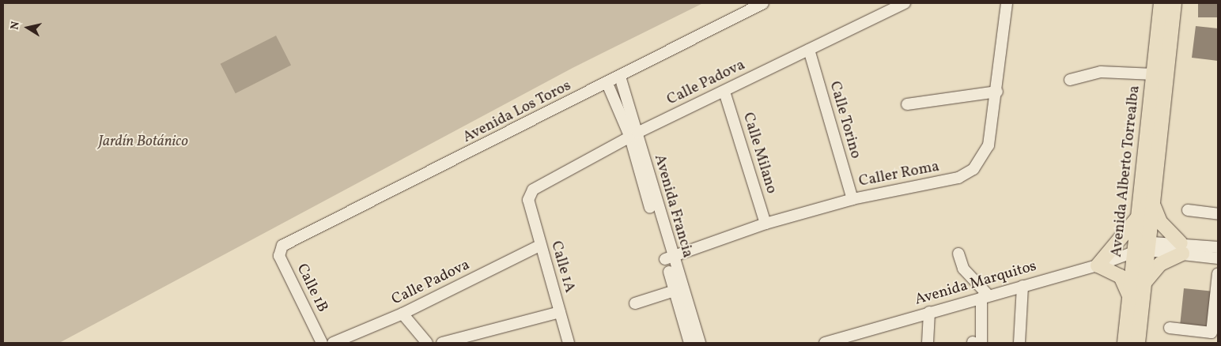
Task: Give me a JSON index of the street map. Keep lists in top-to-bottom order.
{
  "streets": {
    "main road": ["Avenida Alberto Torrealba"],
    "street": [
      "Calle Padova",
      "Avenida Los Toros",
      "Calle Torino",
      "Calle Milano",
      "Caller Roma",
      "Avenida Francia",
      "Calle 1A",
      "Avenida Marquitos",
      "Calle 1B"
    ]
  },
  "crossings": [
    ["Calle Padova", "Calle Torino"],
    ["Calle Padova", "Calle Milano"],
    ["Calle Padova", "Avenida Francia"],
    ["Calle Padova", "Calle 1A"],
    ["Avenida Los Toros", "Avenida Francia"],
    ["Avenida Los Toros", "Calle 1B"],
    ["Calle Torino", "Caller Roma"],
    ["Calle Milano", "Caller Roma"],
    ["Avenida Alberto Torrealba", "Avenida Marquitos"],
    ["Caller Roma", "Avenida Francia"]
  ],
  "parks": ["Jardín Botánico"],
  "north": "left"
}
